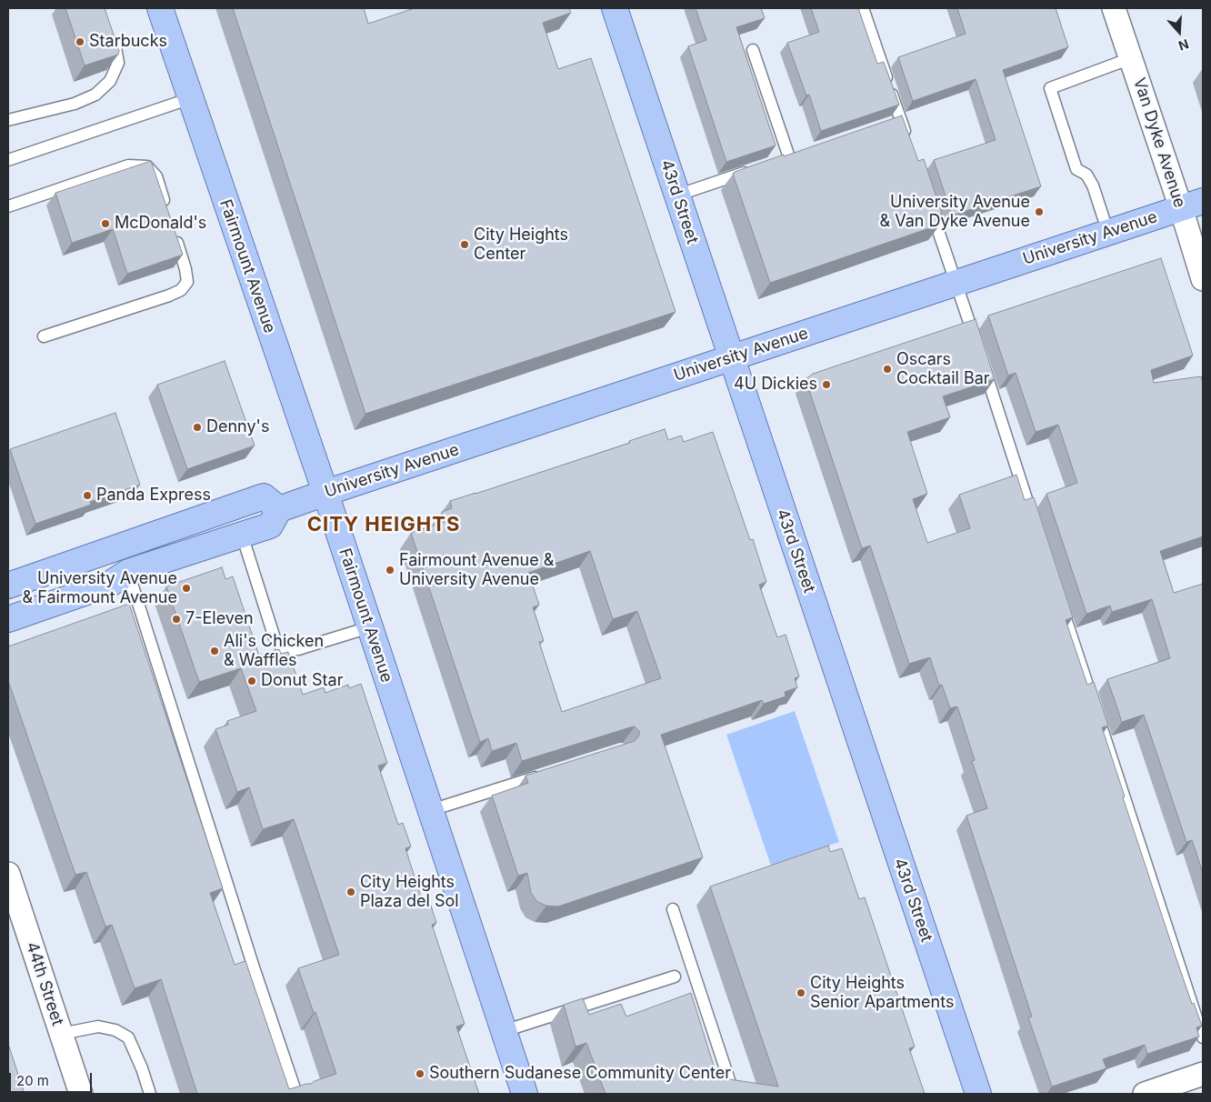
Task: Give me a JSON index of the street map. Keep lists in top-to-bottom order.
{
  "streets": {
    "main road": ["43rd Street", "University Avenue", "Fairmount Avenue"],
    "street": ["Van Dyke Avenue", "44th Street"]
  },
  "crossings": [
    ["Van Dyke Avenue", "University Avenue"],
    ["43rd Street", "University Avenue"],
    ["University Avenue", "Fairmount Avenue"]
  ],
  "districts": ["CITY HEIGHTS"],
  "places": [
    "Starbucks",
    "University Avenue & Van Dyke Avenue",
    "McDonald's",
    "City Heights Center",
    "Oscars Cocktail Bar",
    "4U Dickies",
    "Denny's",
    "Panda Express",
    "Fairmount Avenue & University Avenue",
    "University Avenue & Fairmount Avenue",
    "7-Eleven",
    "Ali's Chicken & Waffles",
    "Donut Star",
    "City Heights Plaza del Sol",
    "City Heights Senior Apartments",
    "Southern Sudanese Community Center"
  ],
  "scale_bar": "20 m",
  "north": "bottom"
}
